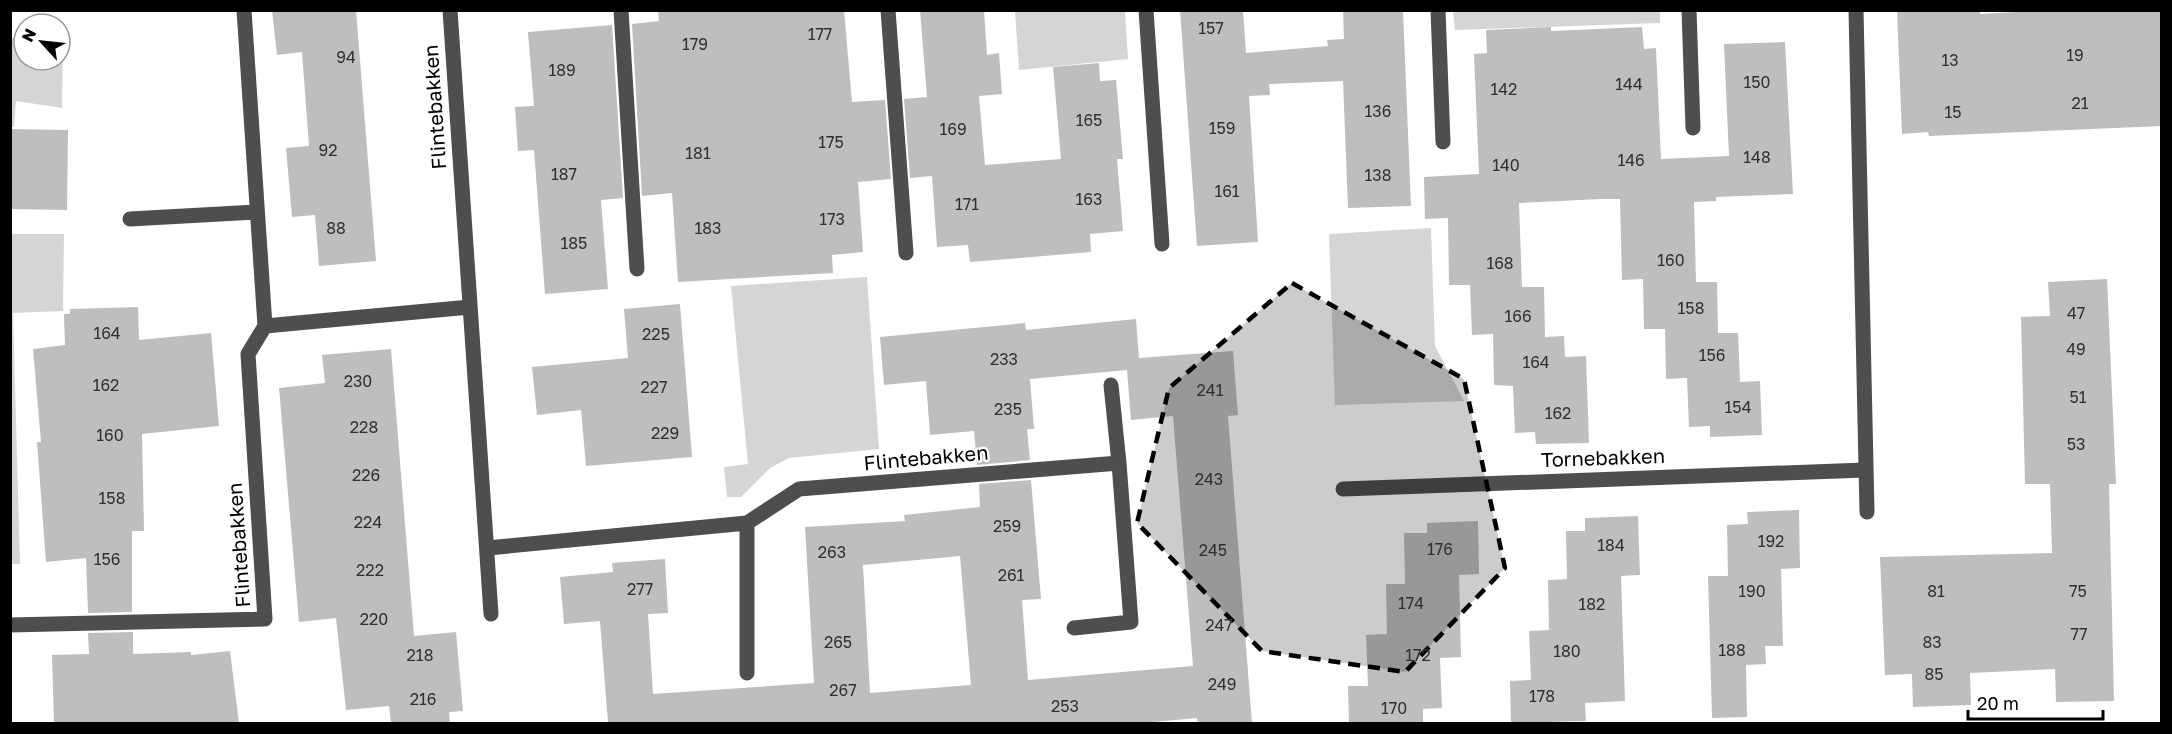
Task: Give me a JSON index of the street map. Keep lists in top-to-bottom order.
{
  "streets": {
    "street": ["Flintebakken", "Tornebakken"]
  },
  "house_numbers": [
    "157",
    "177",
    "179",
    "19",
    "94",
    "13",
    "189",
    "150",
    "144",
    "142",
    "21",
    "136",
    "15",
    "165",
    "159",
    "169",
    "175",
    "92",
    "181",
    "148",
    "146",
    "140",
    "187",
    "138",
    "161",
    "163",
    "171",
    "173",
    "88",
    "183",
    "185",
    "160",
    "168",
    "158",
    "47",
    "166",
    "164",
    "225",
    "49",
    "156",
    "233",
    "164",
    "230",
    "162",
    "227",
    "241",
    "51",
    "154",
    "235",
    "162",
    "228",
    "229",
    "160",
    "53",
    "226",
    "243",
    "158",
    "224",
    "259",
    "192",
    "184",
    "176",
    "245",
    "263",
    "156",
    "222",
    "261",
    "277",
    "190",
    "81",
    "75",
    "174",
    "182",
    "220",
    "247",
    "77",
    "265",
    "83",
    "188",
    "180",
    "218",
    "172",
    "85",
    "249",
    "267",
    "178",
    "216",
    "253",
    "170"
  ],
  "scale_bar": "20 m",
  "north": "top left"
}
